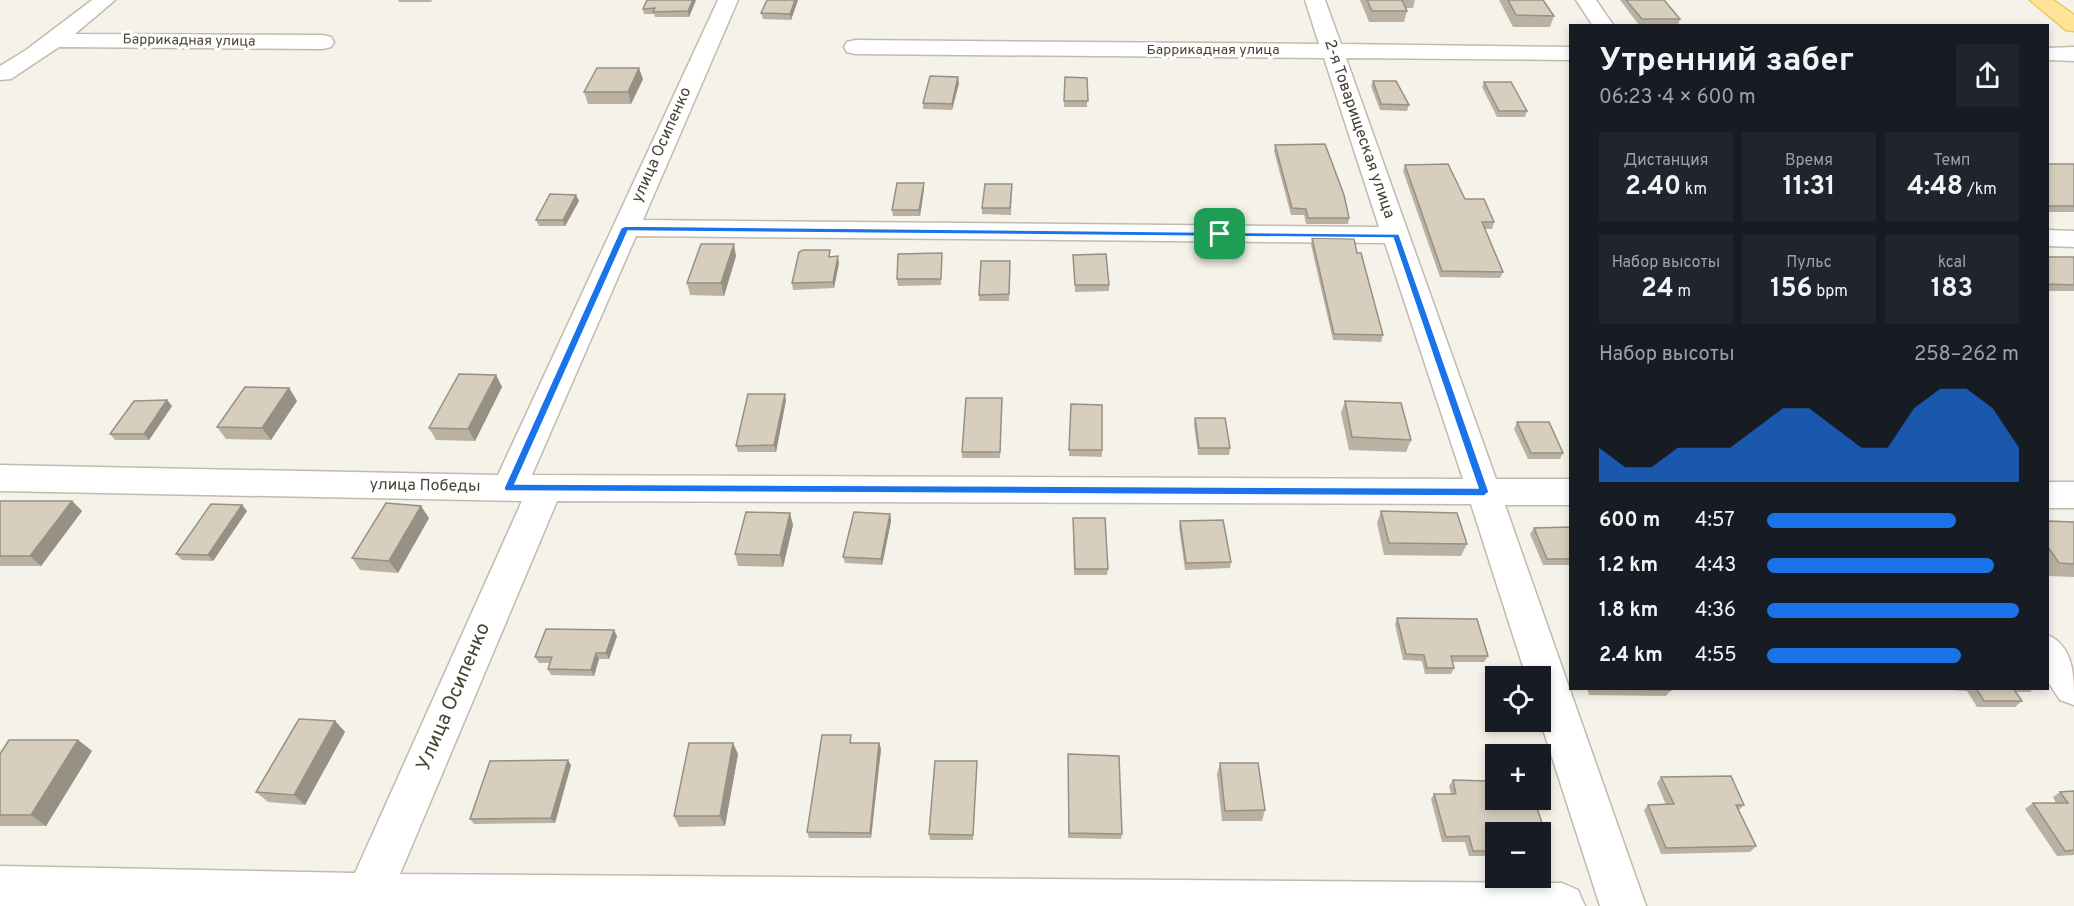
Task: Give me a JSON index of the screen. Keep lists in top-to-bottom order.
{
  "streets": {
    "street": [
      "Баррикадная улица",
      "2-я Товарищеская улица",
      "улица Осипенко",
      "улица Победы",
      "Улица Осипенко"
    ]
  },
  "crossings": [
    ["Баррикадная улица", "2-я Товарищеская улица"],
    ["2-я Товарищеская улица", "улица Победы"],
    ["улица Осипенко", "улица Победы"],
    ["улица Осипенко", "Улица Осипенко"],
    ["улица Победы", "Улица Осипенко"]
  ],
  "page": {
    "heading": ["Утренний забег", "06:23 · 4 × 600 m"],
    "stats": [
      ["Дистанция", "2.40 km"],
      ["Время", "11:31"],
      ["Темп", "4:48 /km"],
      ["Набор высоты", "24 m"],
      ["Пульс", "156 bpm"],
      ["kcal", "183"]
    ],
    "chart": ["Набор высоты", "258–262 m"],
    "list": [
      {
        "name": "600 m",
        "note": "4:57"
      },
      {
        "name": "1.2 km",
        "note": "4:43"
      },
      {
        "name": "1.8 km",
        "note": "4:36"
      },
      {
        "name": "2.4 km",
        "note": "4:55"
      }
    ],
    "map_buttons": ["+", "−"]
  }
}
